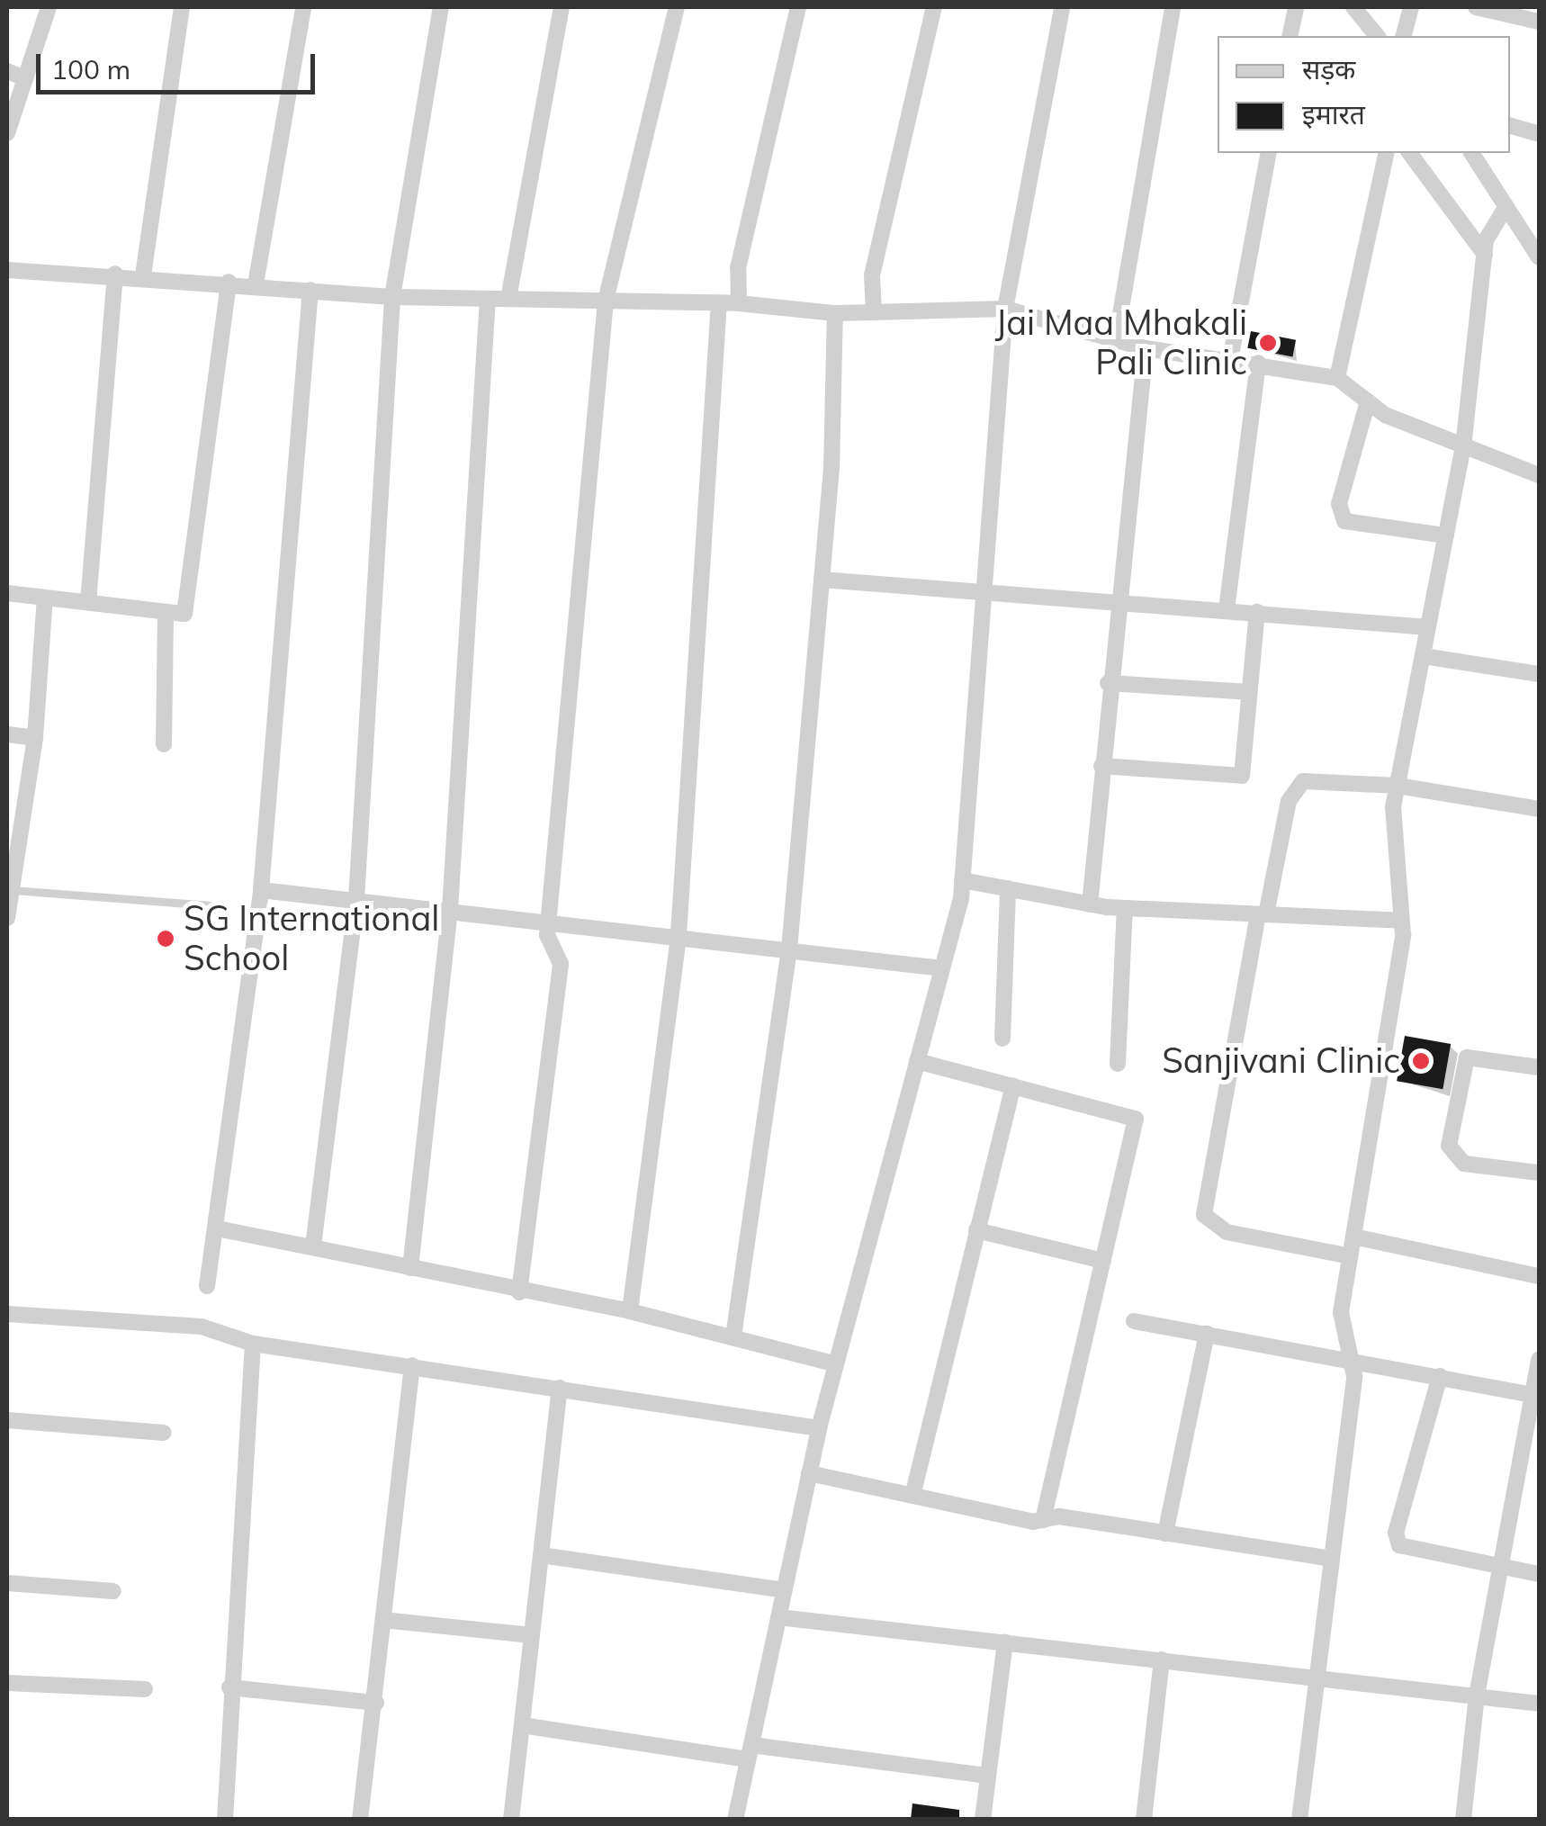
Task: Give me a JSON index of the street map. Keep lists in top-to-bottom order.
{
  "places": ["Jai Maa Mhakali Pali Clinic", "SG International School", "Sanjivani Clinic"],
  "legend": ["सड़क", "इमारत"],
  "scale_bar": "100 m"
}
